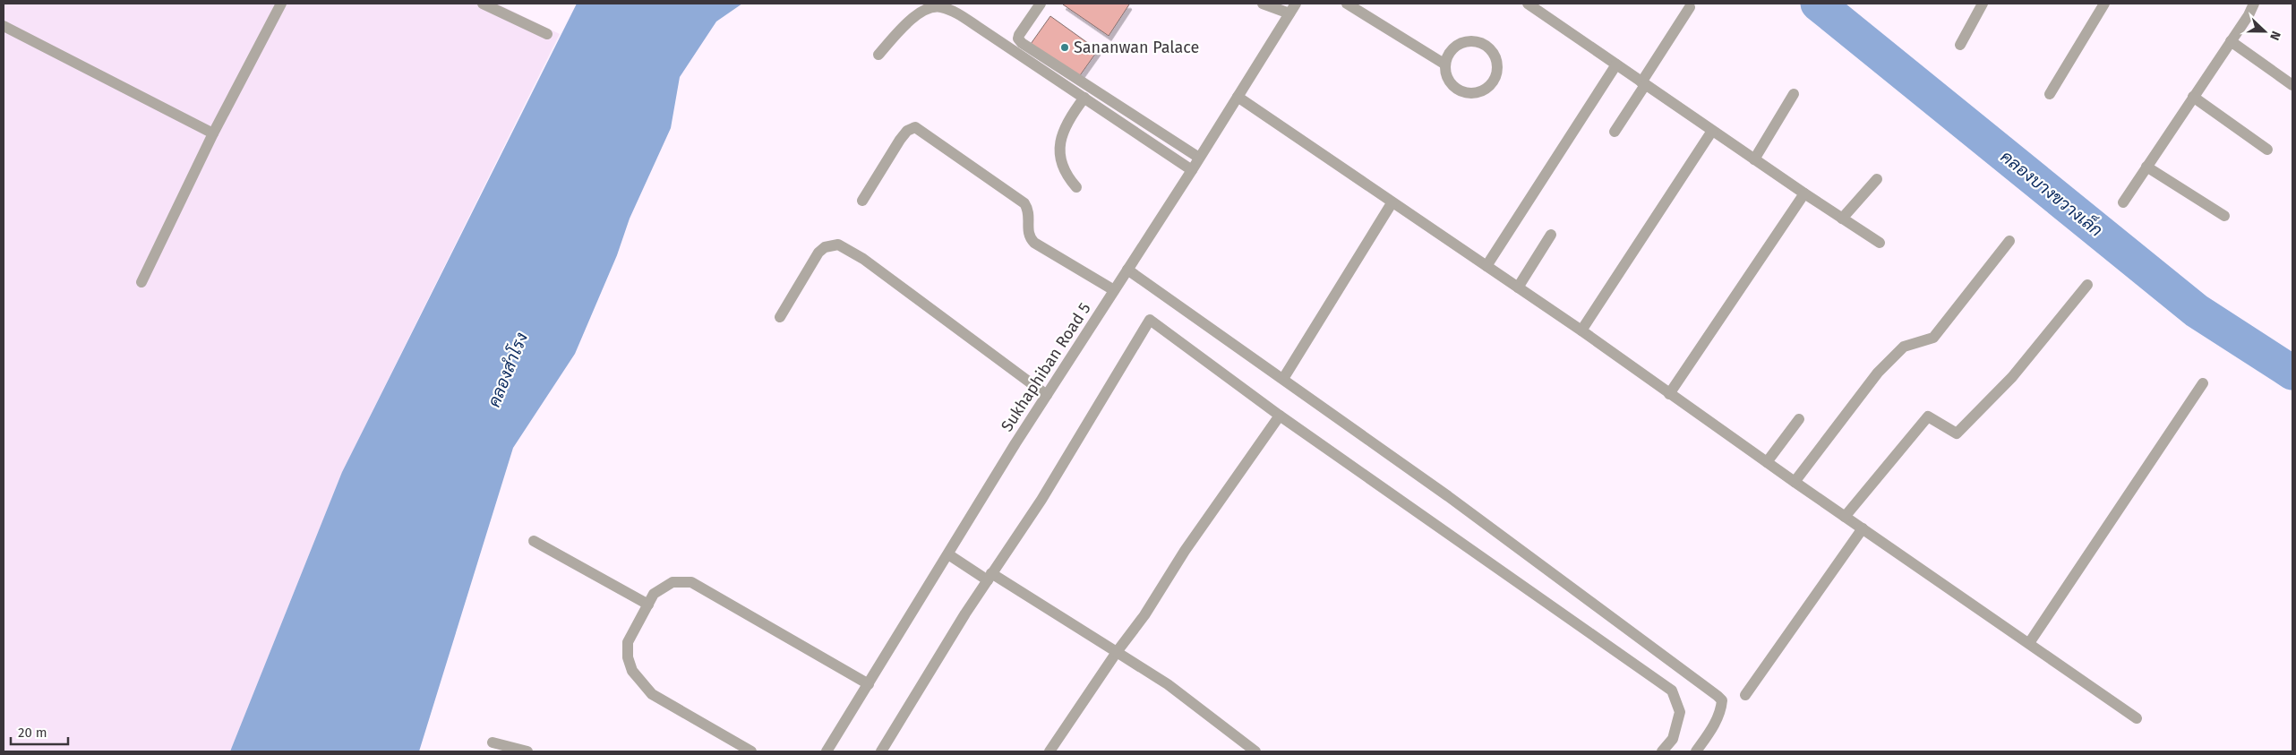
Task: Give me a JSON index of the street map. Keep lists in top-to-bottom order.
{
  "streets": {
    "street": ["Sukhaphiban Road 5"]
  },
  "water": ["คลองบางขวางเล็ก", "คลองสำโรง"],
  "places": ["Sananwan Palace"],
  "scale_bar": "20 m",
  "north": "right"
}
